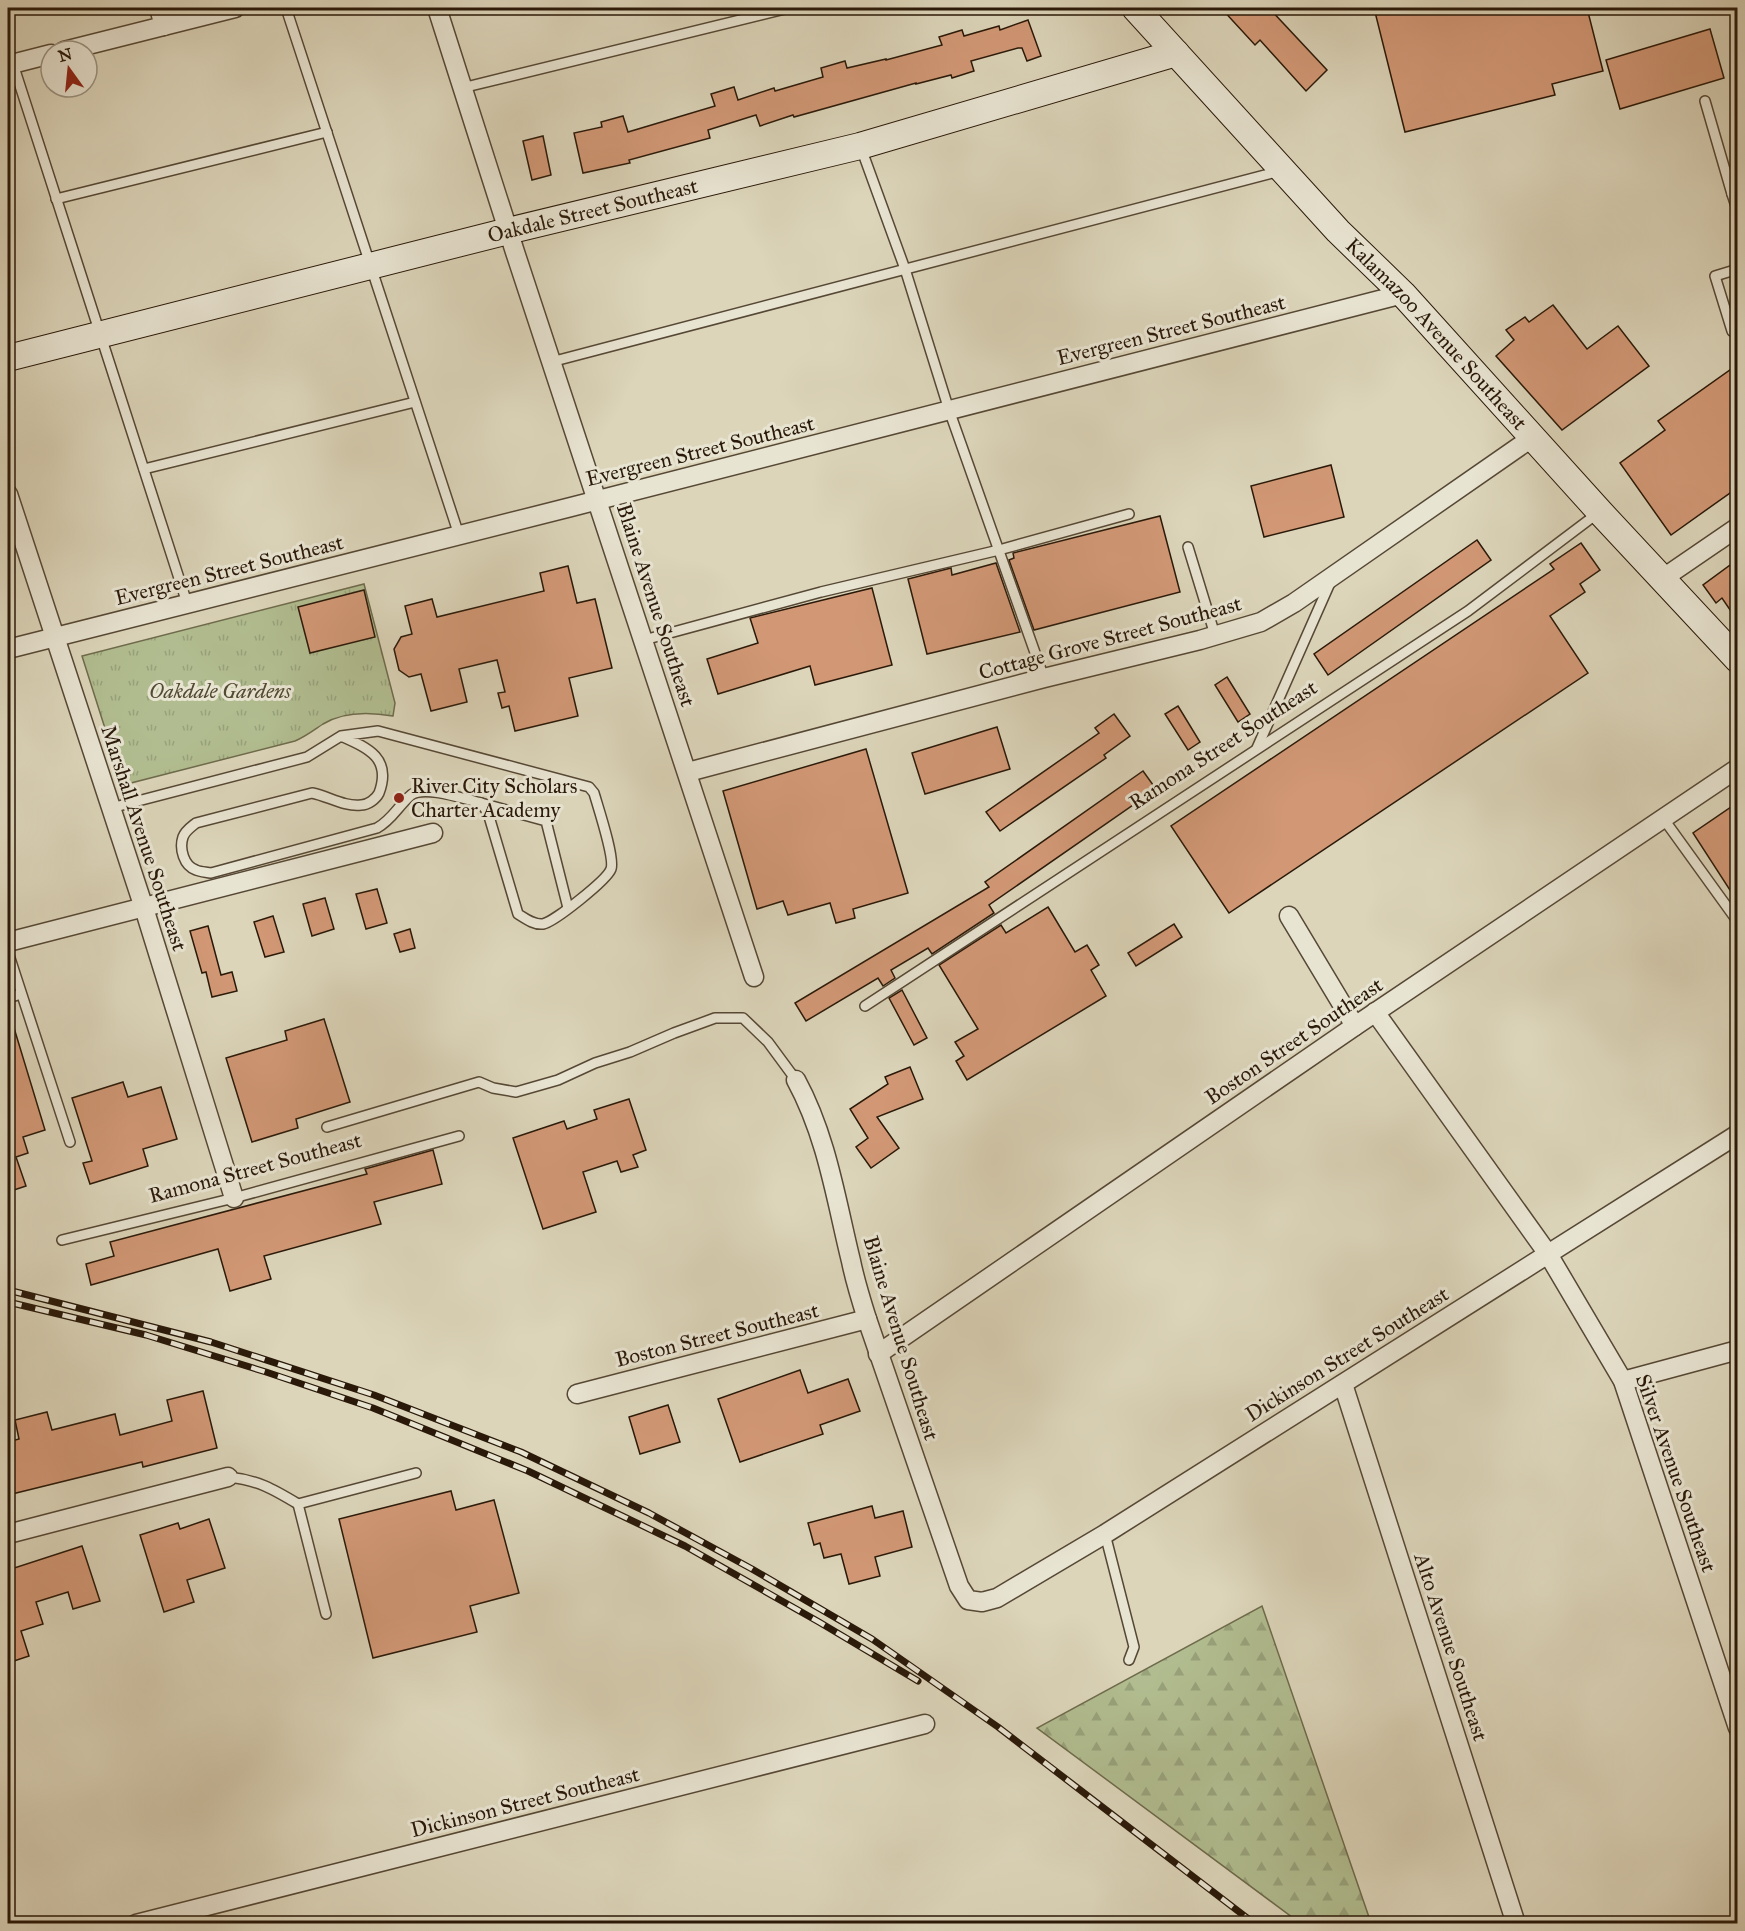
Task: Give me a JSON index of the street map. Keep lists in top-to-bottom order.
{
  "streets": {
    "street": [
      "Oakdale Street Southeast",
      "Evergreen Street Southeast",
      "Kalamazoo Avenue Southeast",
      "Blaine Avenue Southeast",
      "Cottage Grove Street Southeast",
      "Marshall Avenue Southeast",
      "Boston Street Southeast",
      "Dickinson Street Southeast",
      "Silver Avenue Southeast",
      "Alto Avenue Southeast"
    ],
    "lane": ["Ramona Street Southeast"]
  },
  "crossings": [
    ["Oakdale Street Southeast", "Kalamazoo Avenue Southeast"],
    ["Oakdale Street Southeast", "Blaine Avenue Southeast"],
    ["Evergreen Street Southeast", "Kalamazoo Avenue Southeast"],
    ["Evergreen Street Southeast", "Blaine Avenue Southeast"],
    ["Evergreen Street Southeast", "Marshall Avenue Southeast"],
    ["Kalamazoo Avenue Southeast", "Cottage Grove Street Southeast"],
    ["Kalamazoo Avenue Southeast", "Ramona Street Southeast"],
    ["Blaine Avenue Southeast", "Cottage Grove Street Southeast"],
    ["Blaine Avenue Southeast", "Boston Street Southeast"],
    ["Blaine Avenue Southeast", "Dickinson Street Southeast"],
    ["Ramona Street Southeast", "Marshall Avenue Southeast"],
    ["Boston Street Southeast", "Silver Avenue Southeast"],
    ["Dickinson Street Southeast", "Silver Avenue Southeast"],
    ["Dickinson Street Southeast", "Alto Avenue Southeast"]
  ],
  "parks": ["Oakdale Gardens"],
  "places": ["River City Scholars Charter Academy"],
  "north": "top"
}
